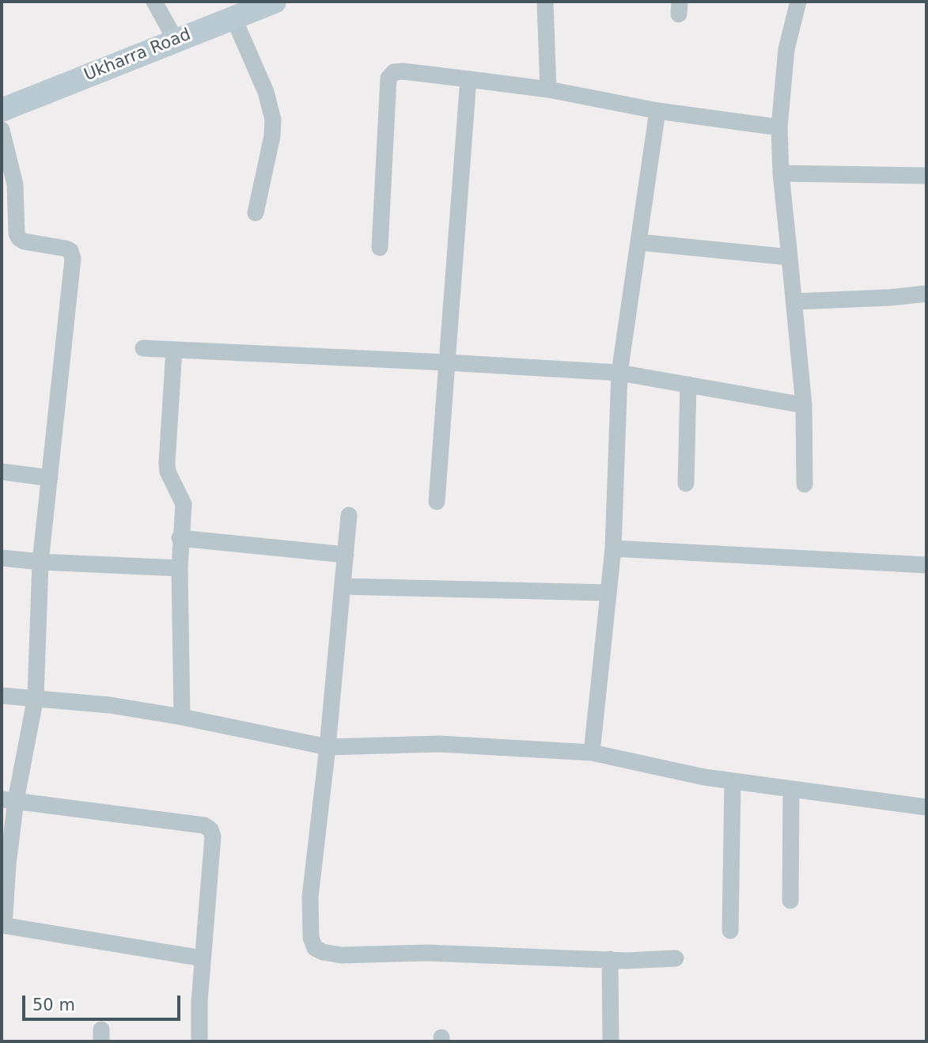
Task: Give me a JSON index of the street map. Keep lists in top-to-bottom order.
{
  "streets": {
    "street": ["Ukharra Road"]
  },
  "scale_bar": "50 m"
}
